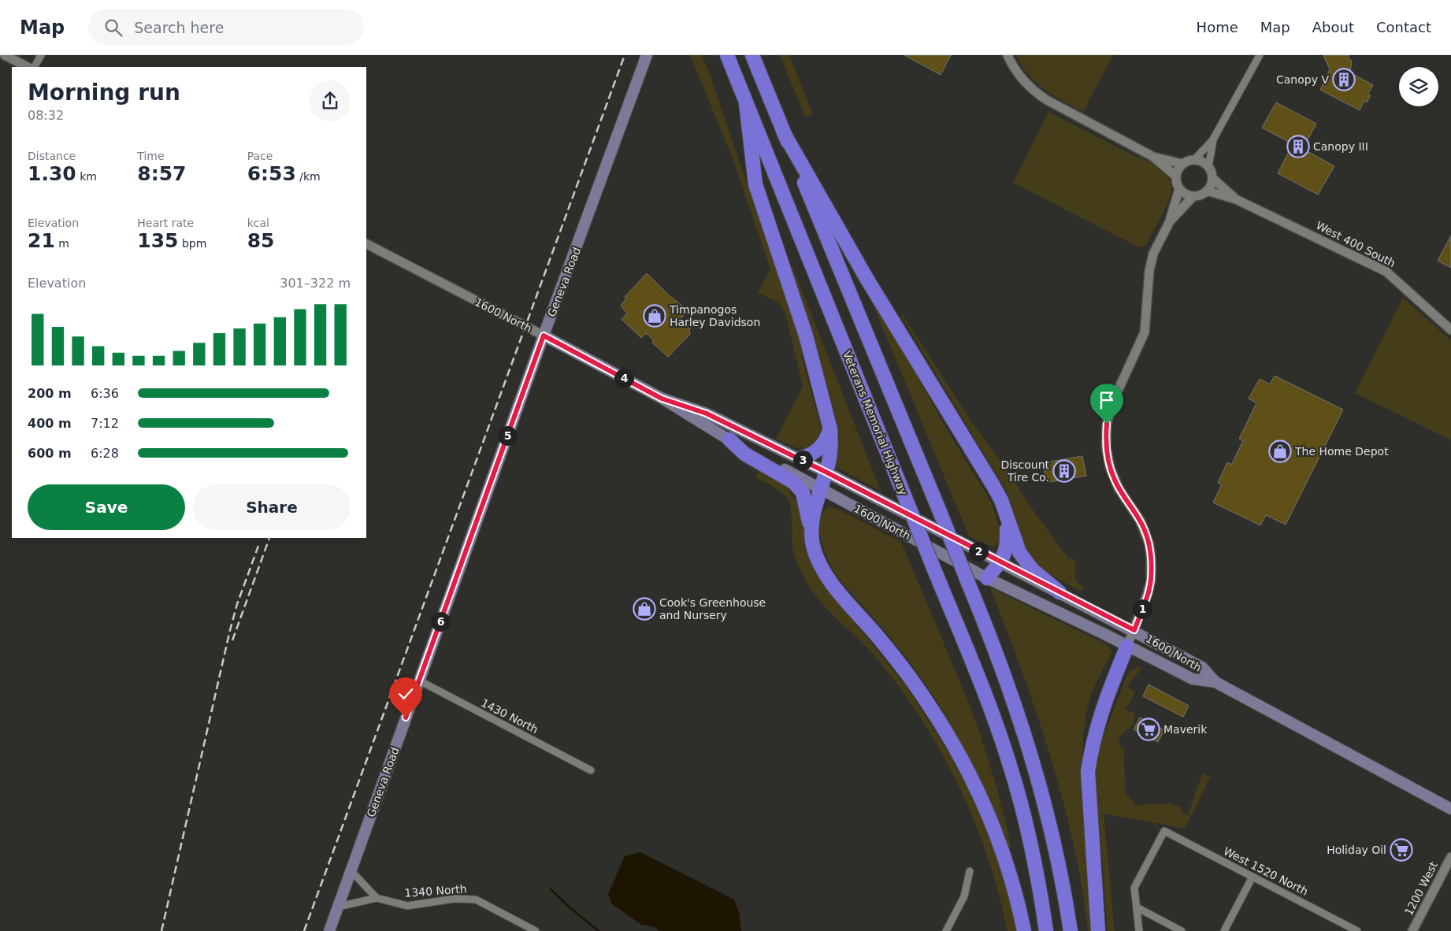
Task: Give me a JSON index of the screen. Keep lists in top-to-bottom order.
{
  "streets": {
    "highway": ["Veterans Memorial Highway"],
    "main road": ["Geneva Road", "1600 North"],
    "street": [
      "West 400 South",
      "1430 North",
      "West 1520 North",
      "1200 West",
      "1340 North"
    ]
  },
  "crossings": [
    ["Geneva Road", "1600 North"],
    ["Geneva Road", "1430 North"]
  ],
  "places": {
    "building": ["Canopy V", "Canopy III", "Discount Tire Co."],
    "shop": ["Timpanogos Harley Davidson", "The Home Depot", "Cook's Greenhouse and Nursery"],
    "supermarket": ["Maverik", "Holiday Oil"]
  },
  "page": {
    "header": "Map",
    "search": "Search here",
    "nav": [
      "Home",
      "Map",
      "About",
      "Contact"
    ],
    "heading": ["Morning run", "08:32"],
    "stats": [
      ["Distance", "1.30 km"],
      ["Time", "8:57"],
      ["Pace", "6:53 /km"],
      ["Elevation", "21 m"],
      ["Heart rate", "135 bpm"],
      ["kcal", "85"]
    ],
    "chart": ["Elevation", "301–322 m"],
    "pins": [
      "4",
      "5",
      "3",
      "2",
      "1",
      "6"
    ],
    "list": [
      {
        "name": "200 m",
        "note": "6:36"
      },
      {
        "name": "400 m",
        "note": "7:12"
      },
      {
        "name": "600 m",
        "note": "6:28"
      }
    ],
    "buttons": ["Save", "Share"]
  }
}
